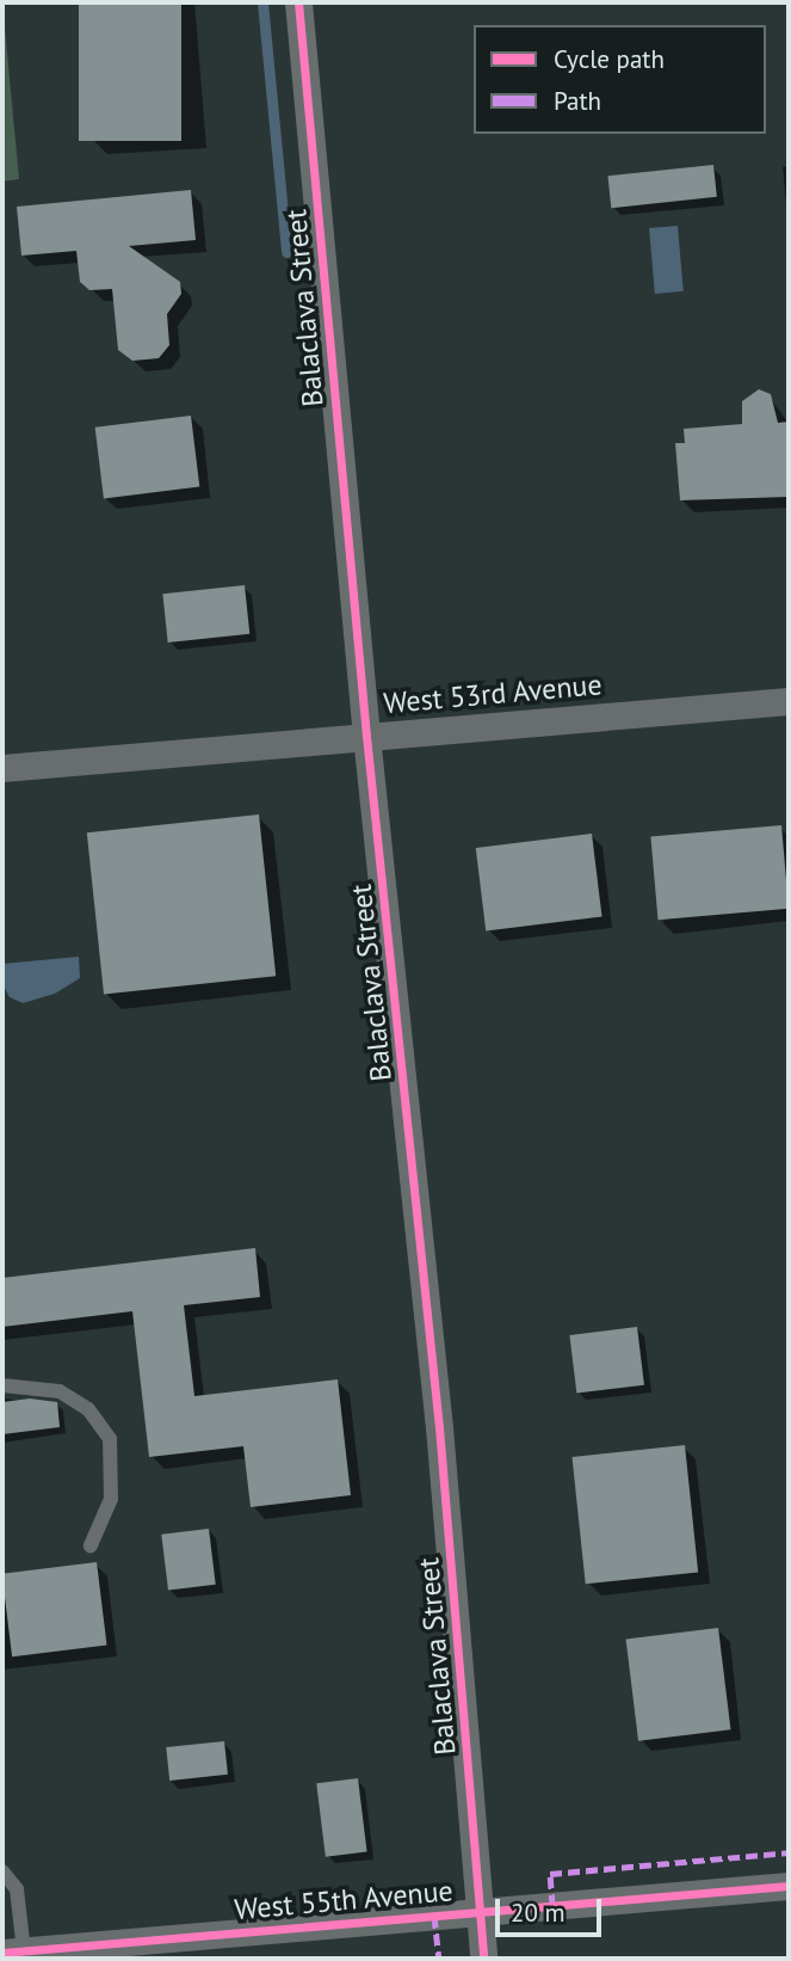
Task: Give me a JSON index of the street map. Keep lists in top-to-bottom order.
{
  "streets": {
    "street": ["Balaclava Street", "West 53rd Avenue", "West 55th Avenue"]
  },
  "crossings": [
    ["Balaclava Street", "West 53rd Avenue"],
    ["Balaclava Street", "West 55th Avenue"]
  ],
  "legend": ["Cycle path", "Path"],
  "scale_bar": "20 m"
}
